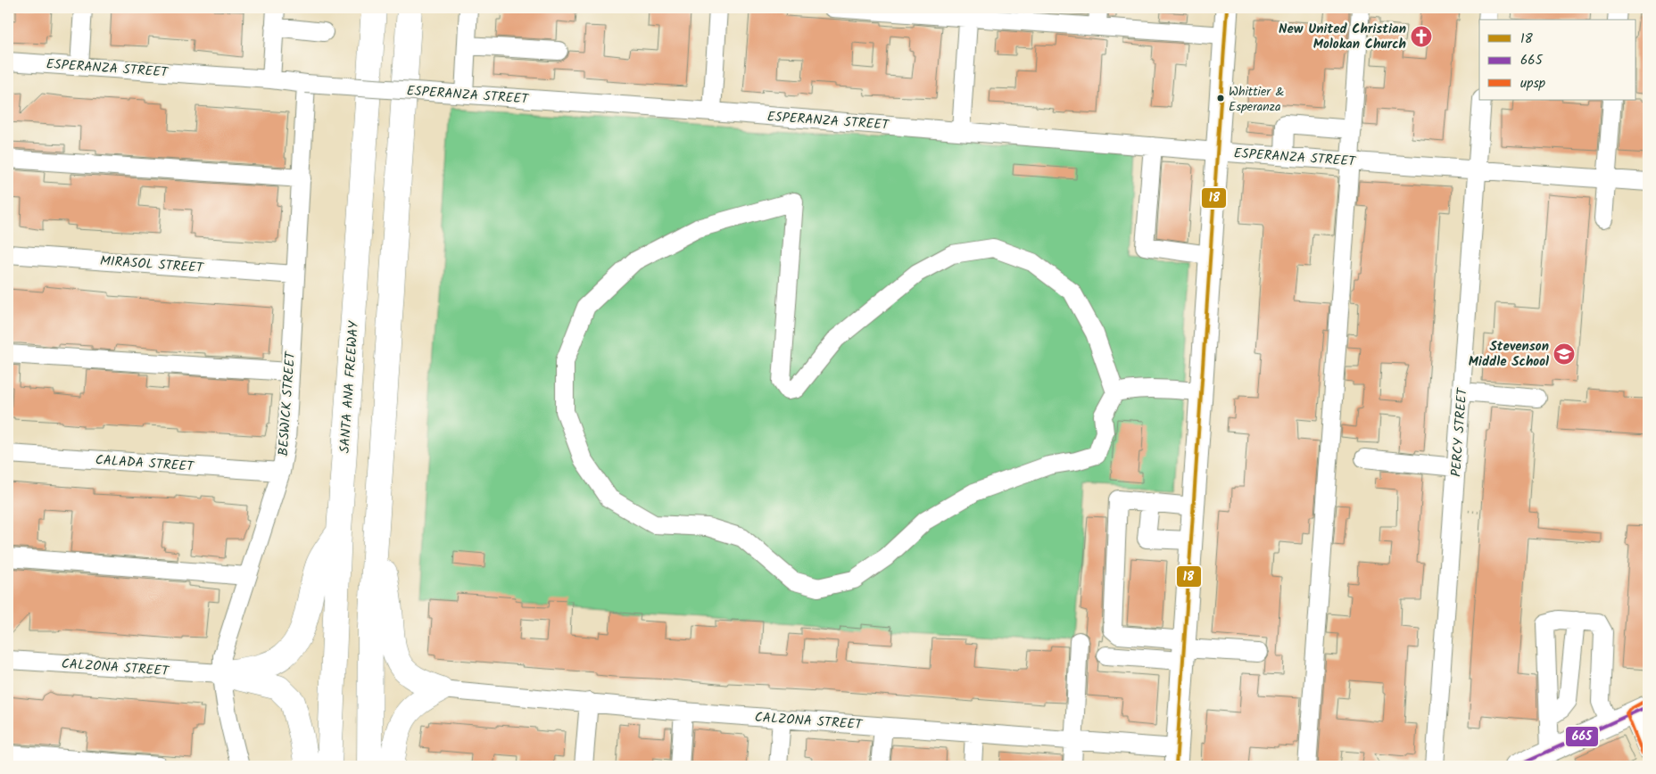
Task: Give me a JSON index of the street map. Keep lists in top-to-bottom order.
{
  "streets": {
    "highway": ["SANTA ANA FREEWAY"],
    "street": [
      "ESPERANZA STREET",
      "MIRASOL STREET",
      "BESWICK STREET",
      "PERCY STREET",
      "CALADA STREET",
      "CALZONA STREET"
    ]
  },
  "crossings": [
    ["ESPERANZA STREET", "BESWICK STREET"],
    ["ESPERANZA STREET", "PERCY STREET"],
    ["MIRASOL STREET", "BESWICK STREET"],
    ["BESWICK STREET", "CALADA STREET"],
    ["BESWICK STREET", "CALZONA STREET"]
  ],
  "places": {
    "church": ["New United Christian Molokan Church"],
    "other": ["Whittier & Esperanza"],
    "school or university": ["Stevenson Middle School"]
  },
  "lines": ["transit line 18", "transit line upsp", "transit line 665"],
  "legend": ["18", "665", "upsp"]
}
